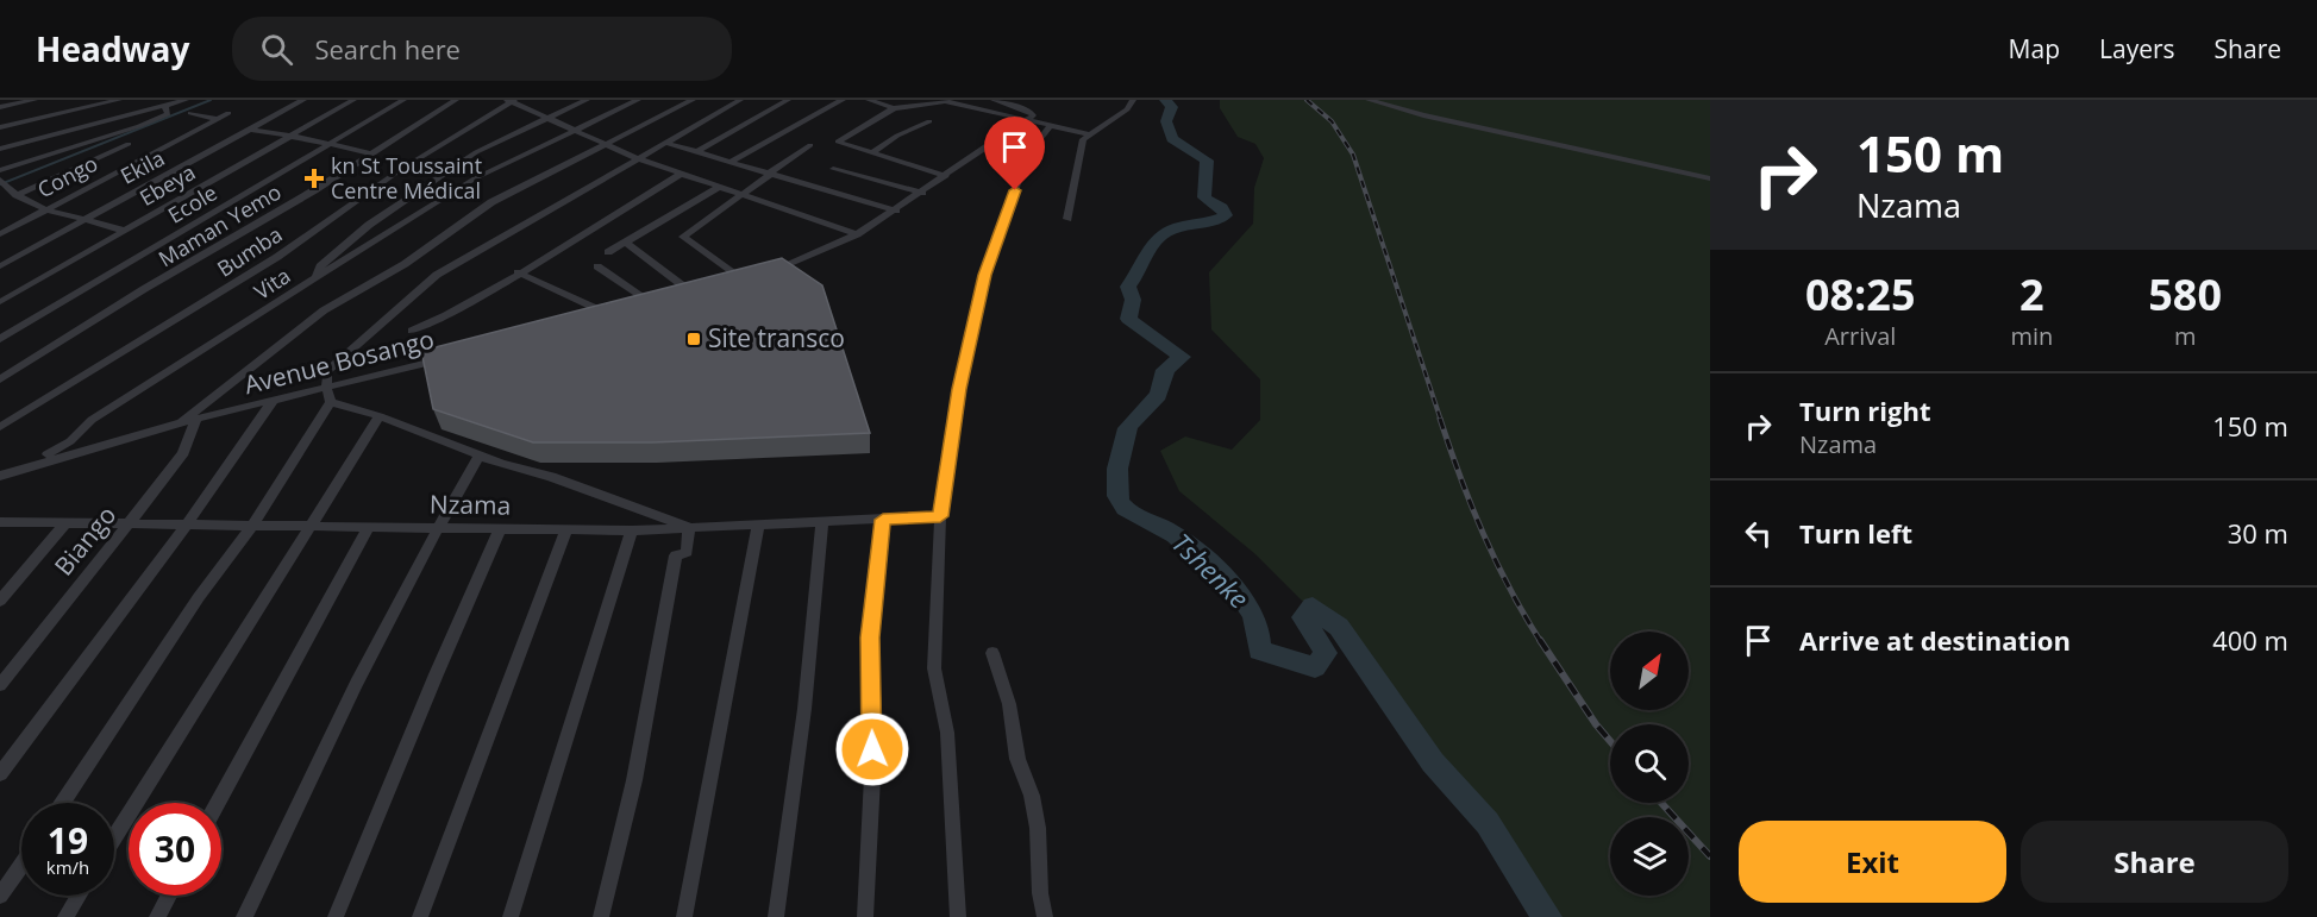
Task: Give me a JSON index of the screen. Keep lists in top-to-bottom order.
{
  "streets": {
    "street": [
      "Ekila",
      "Congo",
      "Ebeya",
      "Ecole",
      "Maman Yemo",
      "Bumba",
      "Vita",
      "Avenue Bosango",
      "Nzama",
      "Biango"
    ]
  },
  "crossings": [
    ["Vita", "Avenue Bosango"],
    ["Avenue Bosango", "Biango"],
    ["Nzama", "Biango"]
  ],
  "water": ["Tshenke"],
  "places": {
    "health": ["kn St Toussaint Centre Médical"],
    "transit": ["Site transco"]
  },
  "north": "top right",
  "page": {
    "header": "Headway",
    "search": "Search here",
    "nav": ["Map", "Layers", "Share"],
    "turn": ["150 m", "Nzama"],
    "eta": [
      "08:25",
      "Arrival",
      "2",
      "min",
      "580",
      "m"
    ],
    "list": [
      {
        "name": "Turn right",
        "note": "Nzama",
        "value": "150 m"
      },
      {
        "name": "Turn left",
        "value": "30 m"
      },
      {
        "name": "Arrive at destination",
        "value": "400 m"
      }
    ],
    "speed": "19 km/h",
    "limit": "30",
    "buttons": ["Exit", "Share"]
  }
}
